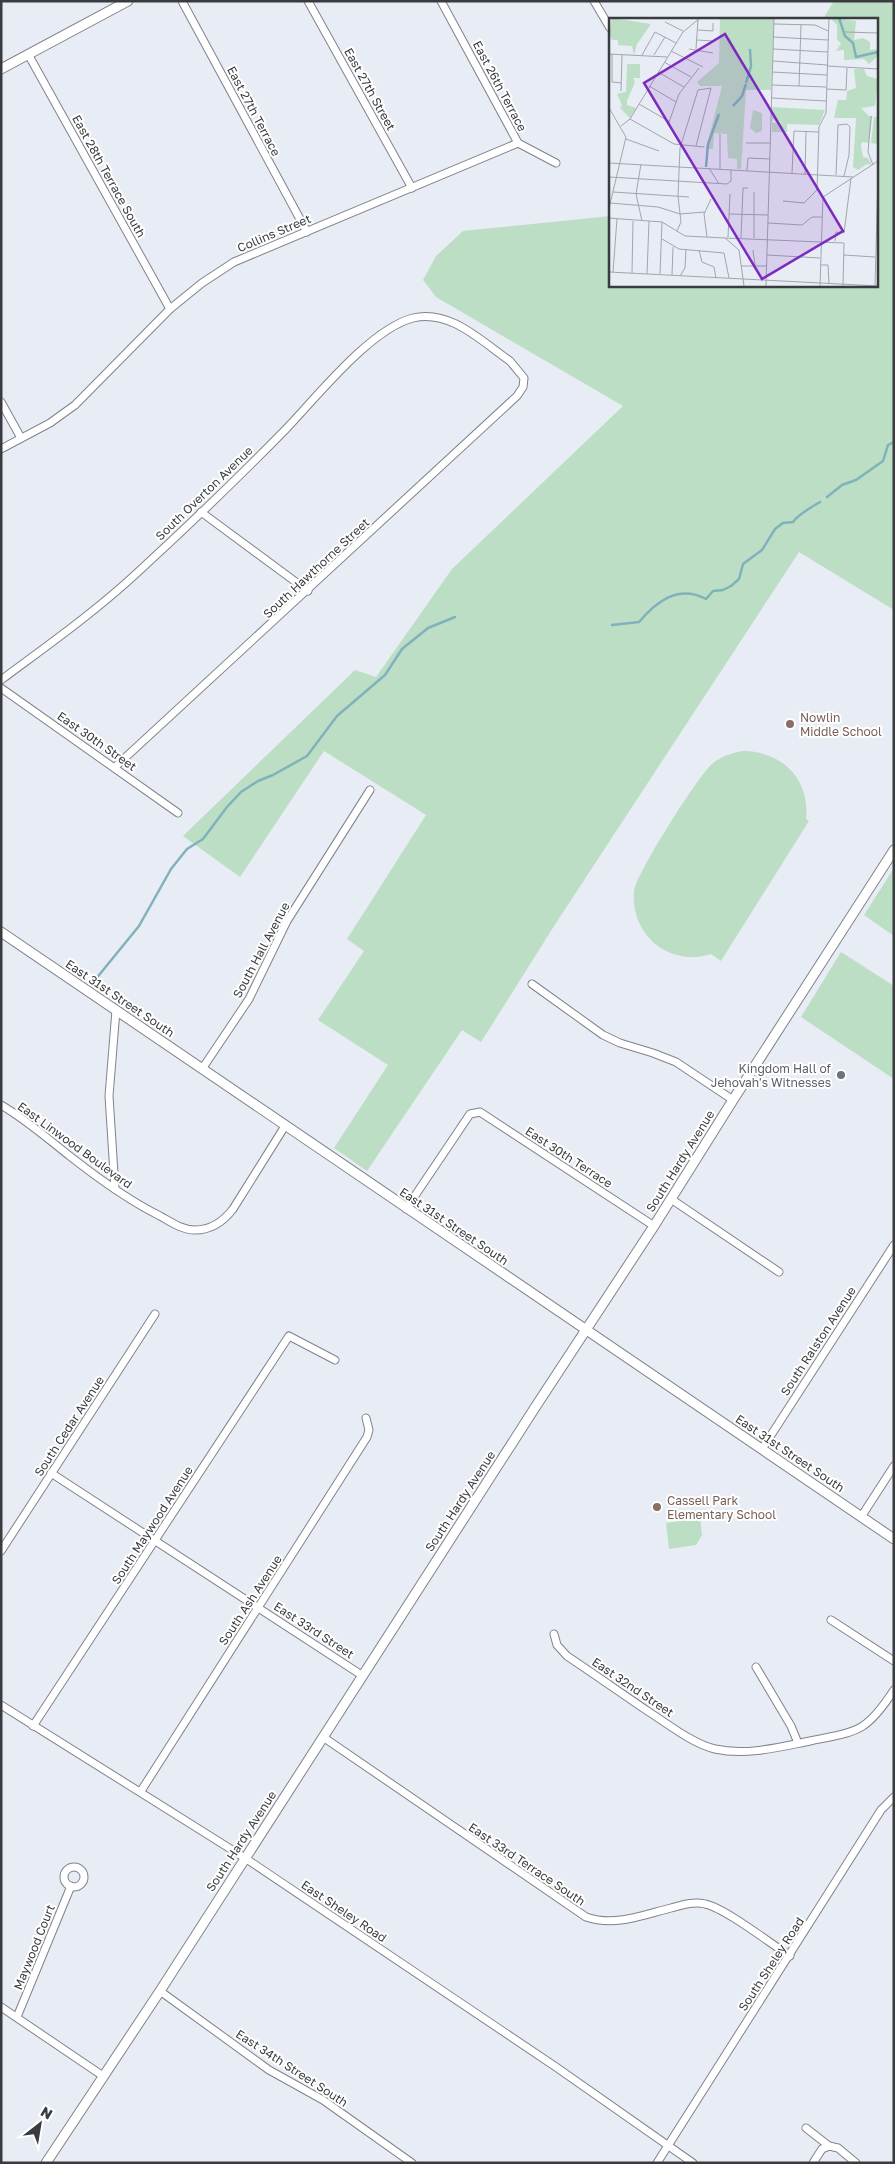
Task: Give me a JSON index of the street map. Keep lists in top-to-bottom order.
{
  "streets": {
    "street": [
      "East 26th Terrace",
      "East 27th Street",
      "East 27th Terrace",
      "East 28th Terrace South",
      "Collins Street",
      "South Overton Avenue",
      "South Hawthorne Street",
      "East 30th Street",
      "South Hall Avenue",
      "East 31st Street South",
      "East Linwood Boulevard",
      "East 30th Terrace",
      "South Hardy Avenue",
      "South Ralston Avenue",
      "South Cedar Avenue",
      "South Maywood Avenue",
      "South Ash Avenue",
      "East 33rd Street",
      "East 32nd Street",
      "East 33rd Terrace South",
      "East Sheley Road",
      "Maywood Court",
      "South Sheley Road",
      "East 34th Street South"
    ]
  },
  "crossings": [
    ["East 26th Terrace", "Collins Street"],
    ["East 27th Street", "Collins Street"],
    ["East 27th Terrace", "Collins Street"],
    ["East 28th Terrace South", "Collins Street"],
    ["South Overton Avenue", "South Hawthorne Street"],
    ["South Hawthorne Street", "East 30th Street"],
    ["South Hall Avenue", "East 31st Street South"],
    ["East 31st Street South", "East Linwood Boulevard"],
    ["East 31st Street South", "East 30th Terrace"],
    ["East 31st Street South", "South Hardy Avenue"],
    ["East 31st Street South", "South Ralston Avenue"],
    ["East 30th Terrace", "South Hardy Avenue"],
    ["South Hardy Avenue", "East 33rd Street"],
    ["South Hardy Avenue", "East 33rd Terrace South"],
    ["South Hardy Avenue", "East Sheley Road"],
    ["South Hardy Avenue", "East 34th Street South"],
    ["South Cedar Avenue", "East 33rd Street"],
    ["South Maywood Avenue", "East 33rd Street"],
    ["South Maywood Avenue", "East Sheley Road"],
    ["South Ash Avenue", "East 33rd Street"],
    ["South Ash Avenue", "East Sheley Road"],
    ["East 33rd Terrace South", "South Sheley Road"],
    ["East Sheley Road", "South Sheley Road"]
  ],
  "places": ["Nowlin Middle School", "Kingdom Hall of Jehovah's Witnesses", "Cassell Park Elementary School"],
  "north": "top right"
}
